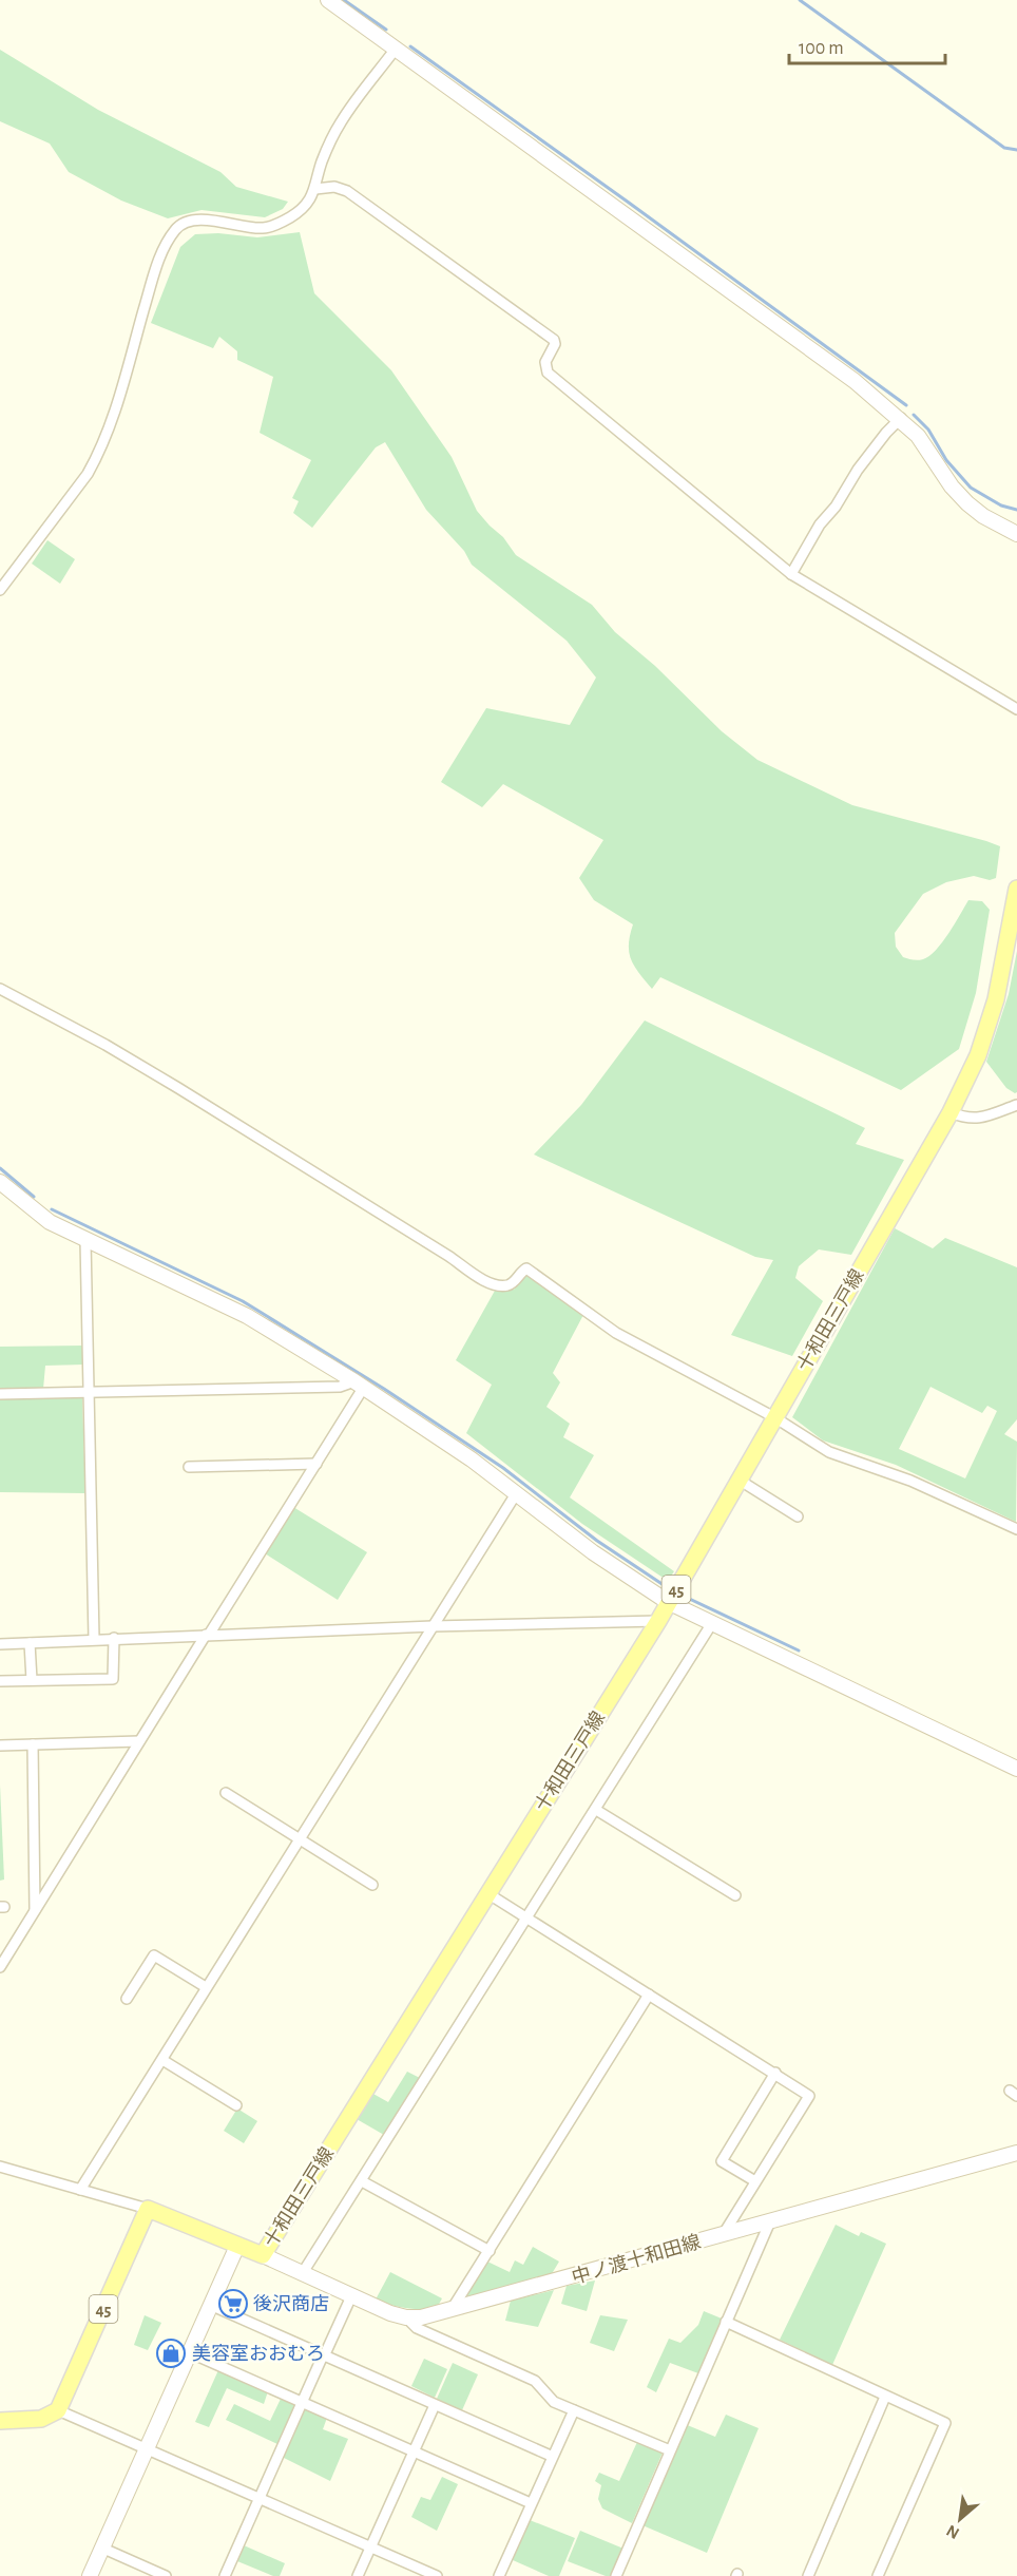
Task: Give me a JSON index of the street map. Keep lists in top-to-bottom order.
{
  "streets": {
    "main road": ["十和田三戸線", "45"],
    "street": ["中ノ渡十和田線"]
  },
  "crossings": [
    ["十和田三戸線", "45"],
    ["十和田三戸線", "中ノ渡十和田線"]
  ],
  "places": {
    "supermarket": ["後沢商店"],
    "shop": ["美容室おおむろ"]
  },
  "scale_bar": "100 m",
  "north": "bottom left"
}
